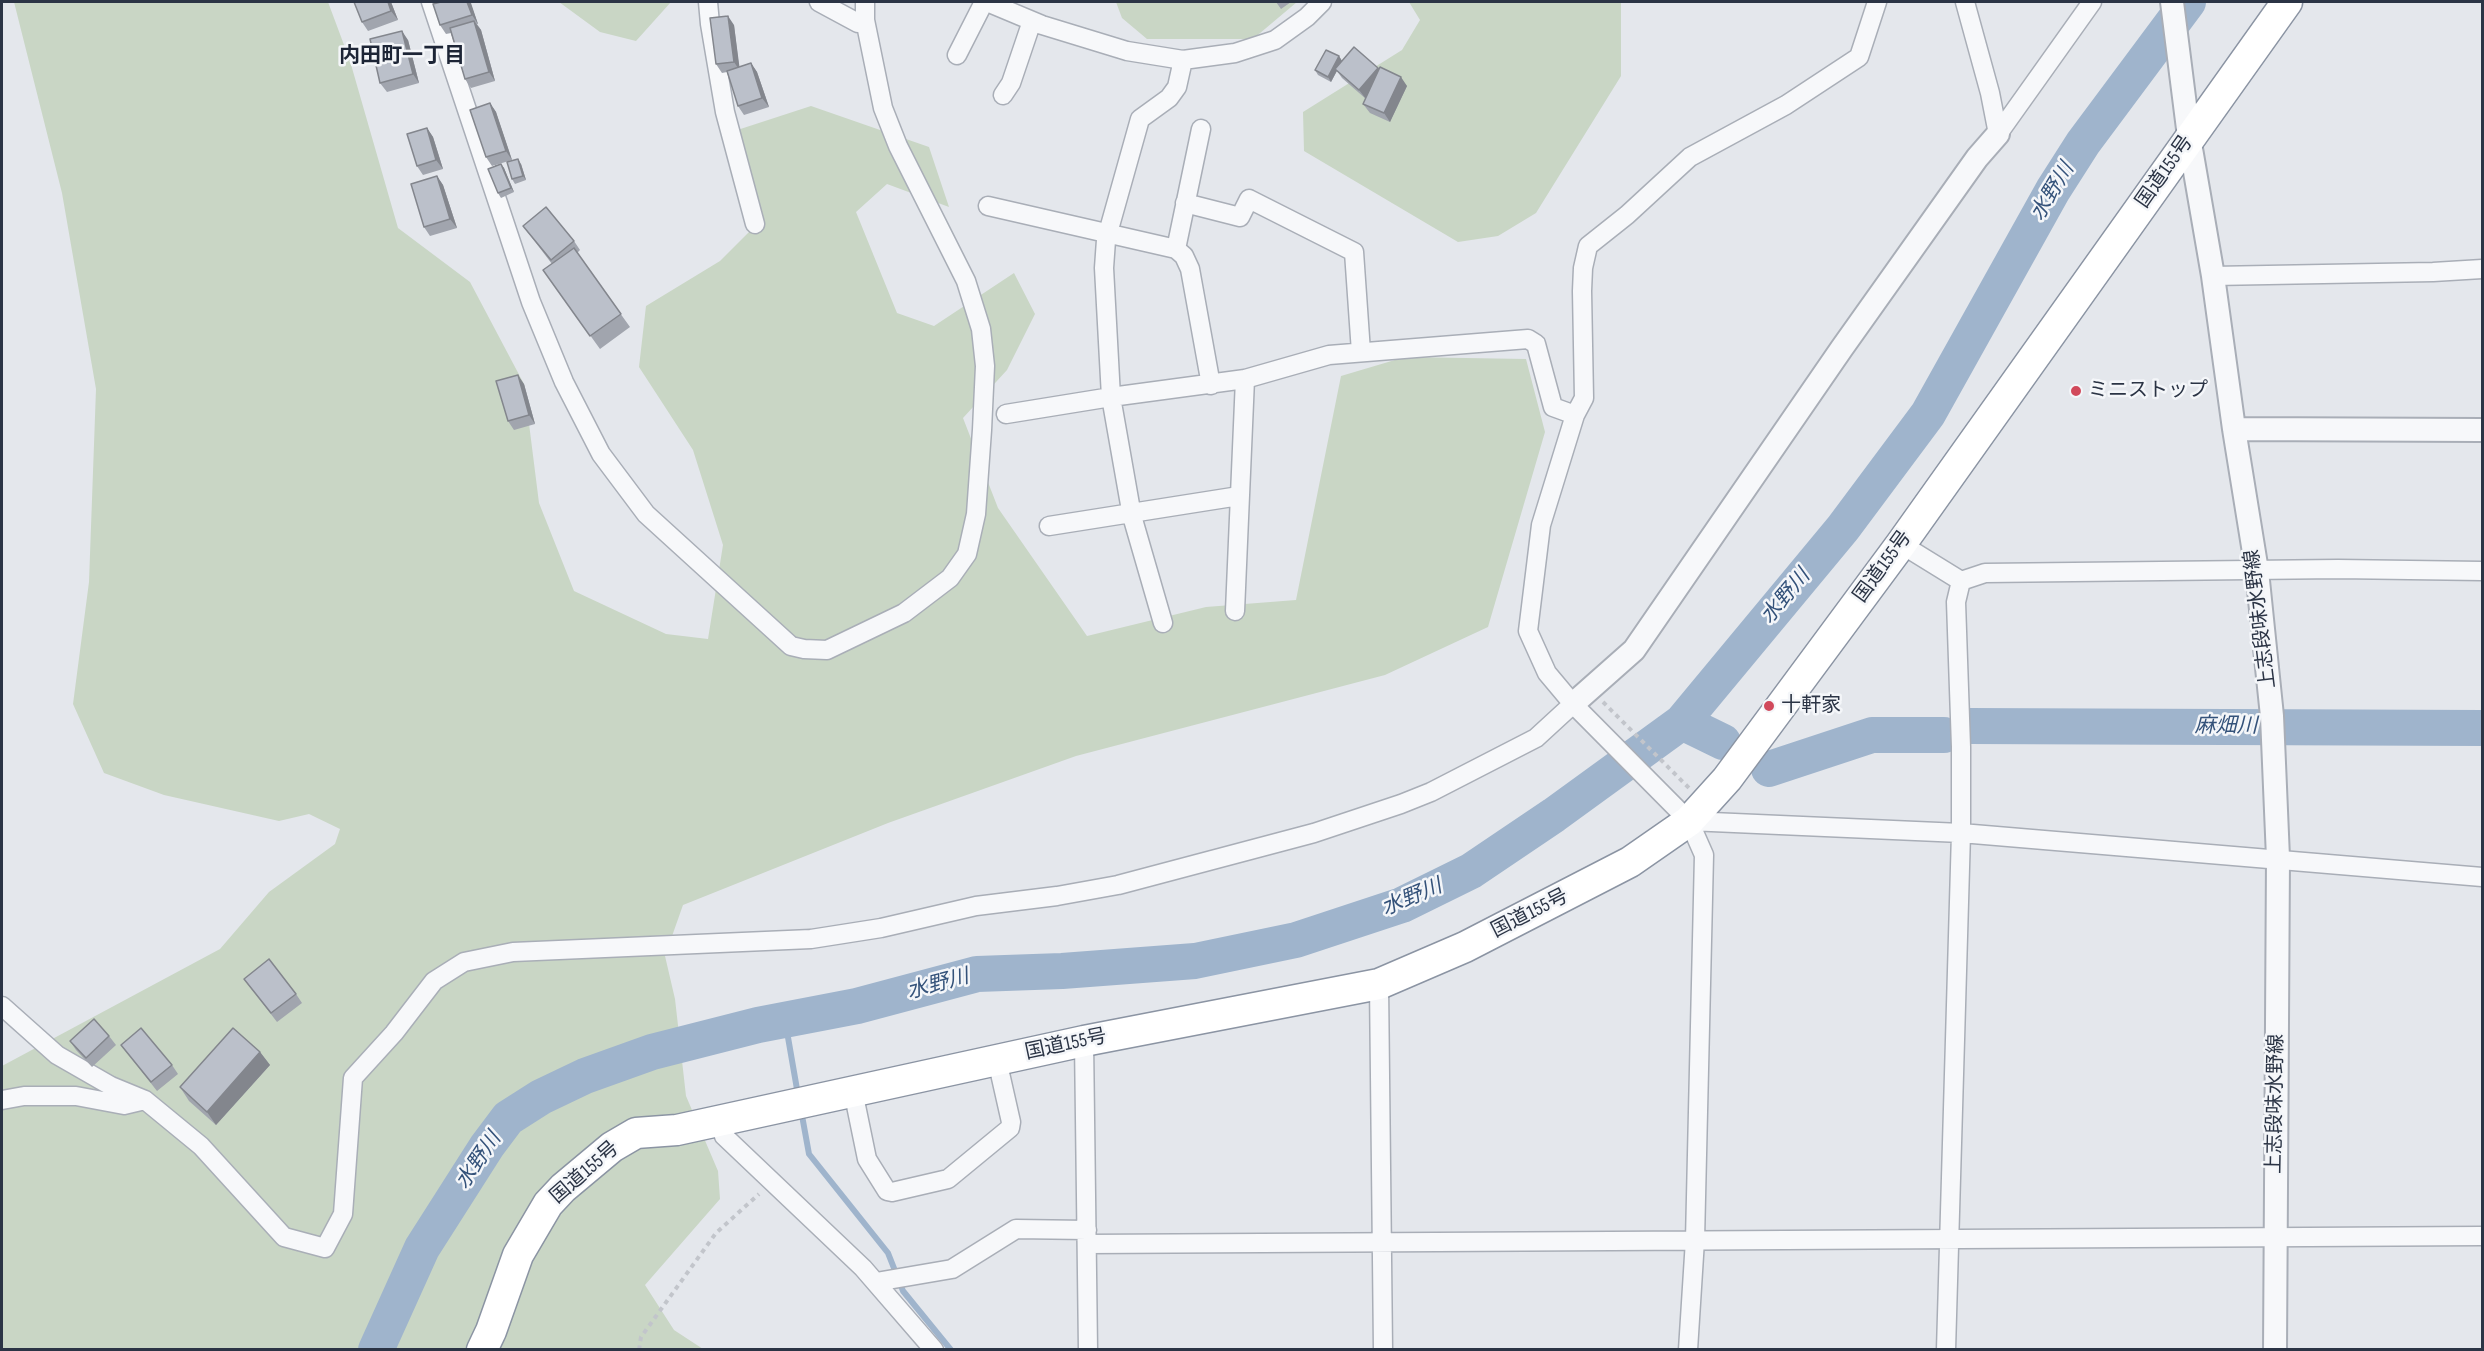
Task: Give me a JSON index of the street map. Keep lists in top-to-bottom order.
{
  "streets": {
    "highway": ["国道155号"],
    "street": ["上志段味水野線"]
  },
  "crossings": [
    ["国道155号", "上志段味水野線"]
  ],
  "districts": ["内田町一丁目"],
  "water": ["水野川", "麻畑川"],
  "places": ["ミニストップ", "十軒家"]
}
